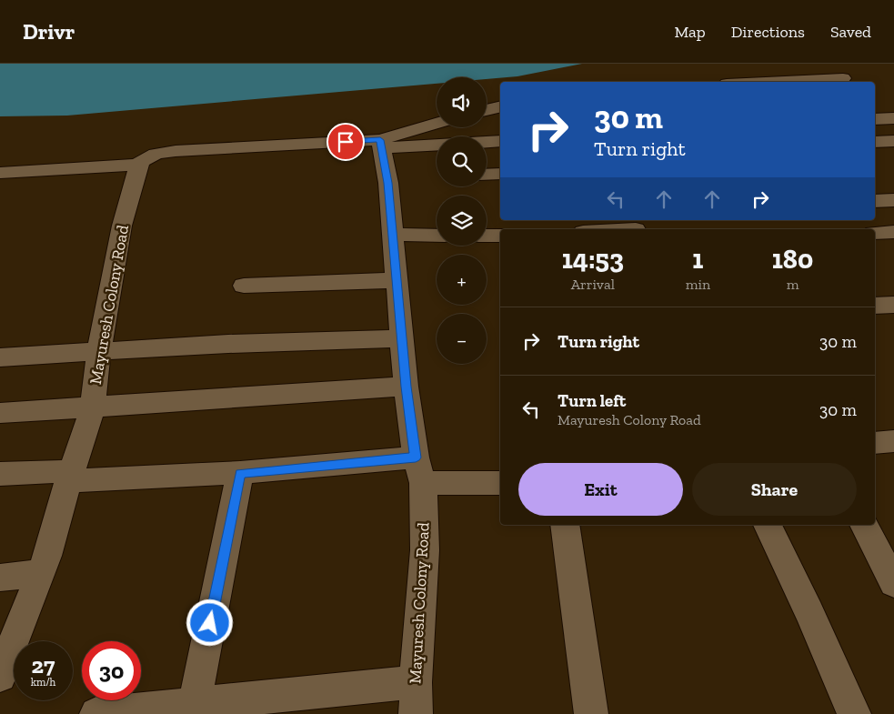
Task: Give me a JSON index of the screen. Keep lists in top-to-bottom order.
{
  "streets": {
    "street": ["Mayuresh Colony Road"]
  },
  "page": {
    "header": "Drivr",
    "nav": ["Map", "Directions", "Saved"],
    "map_buttons": ["+", "−"],
    "turn": ["30 m", "Turn right"],
    "eta": [
      "14:53",
      "Arrival",
      "1",
      "min",
      "180",
      "m"
    ],
    "list": [
      {
        "name": "Turn right",
        "value": "30 m"
      },
      {
        "name": "Turn left",
        "note": "Mayuresh Colony Road",
        "value": "30 m"
      }
    ],
    "buttons": ["Exit", "Share"],
    "speed": "27 km/h",
    "limit": "30"
  }
}
